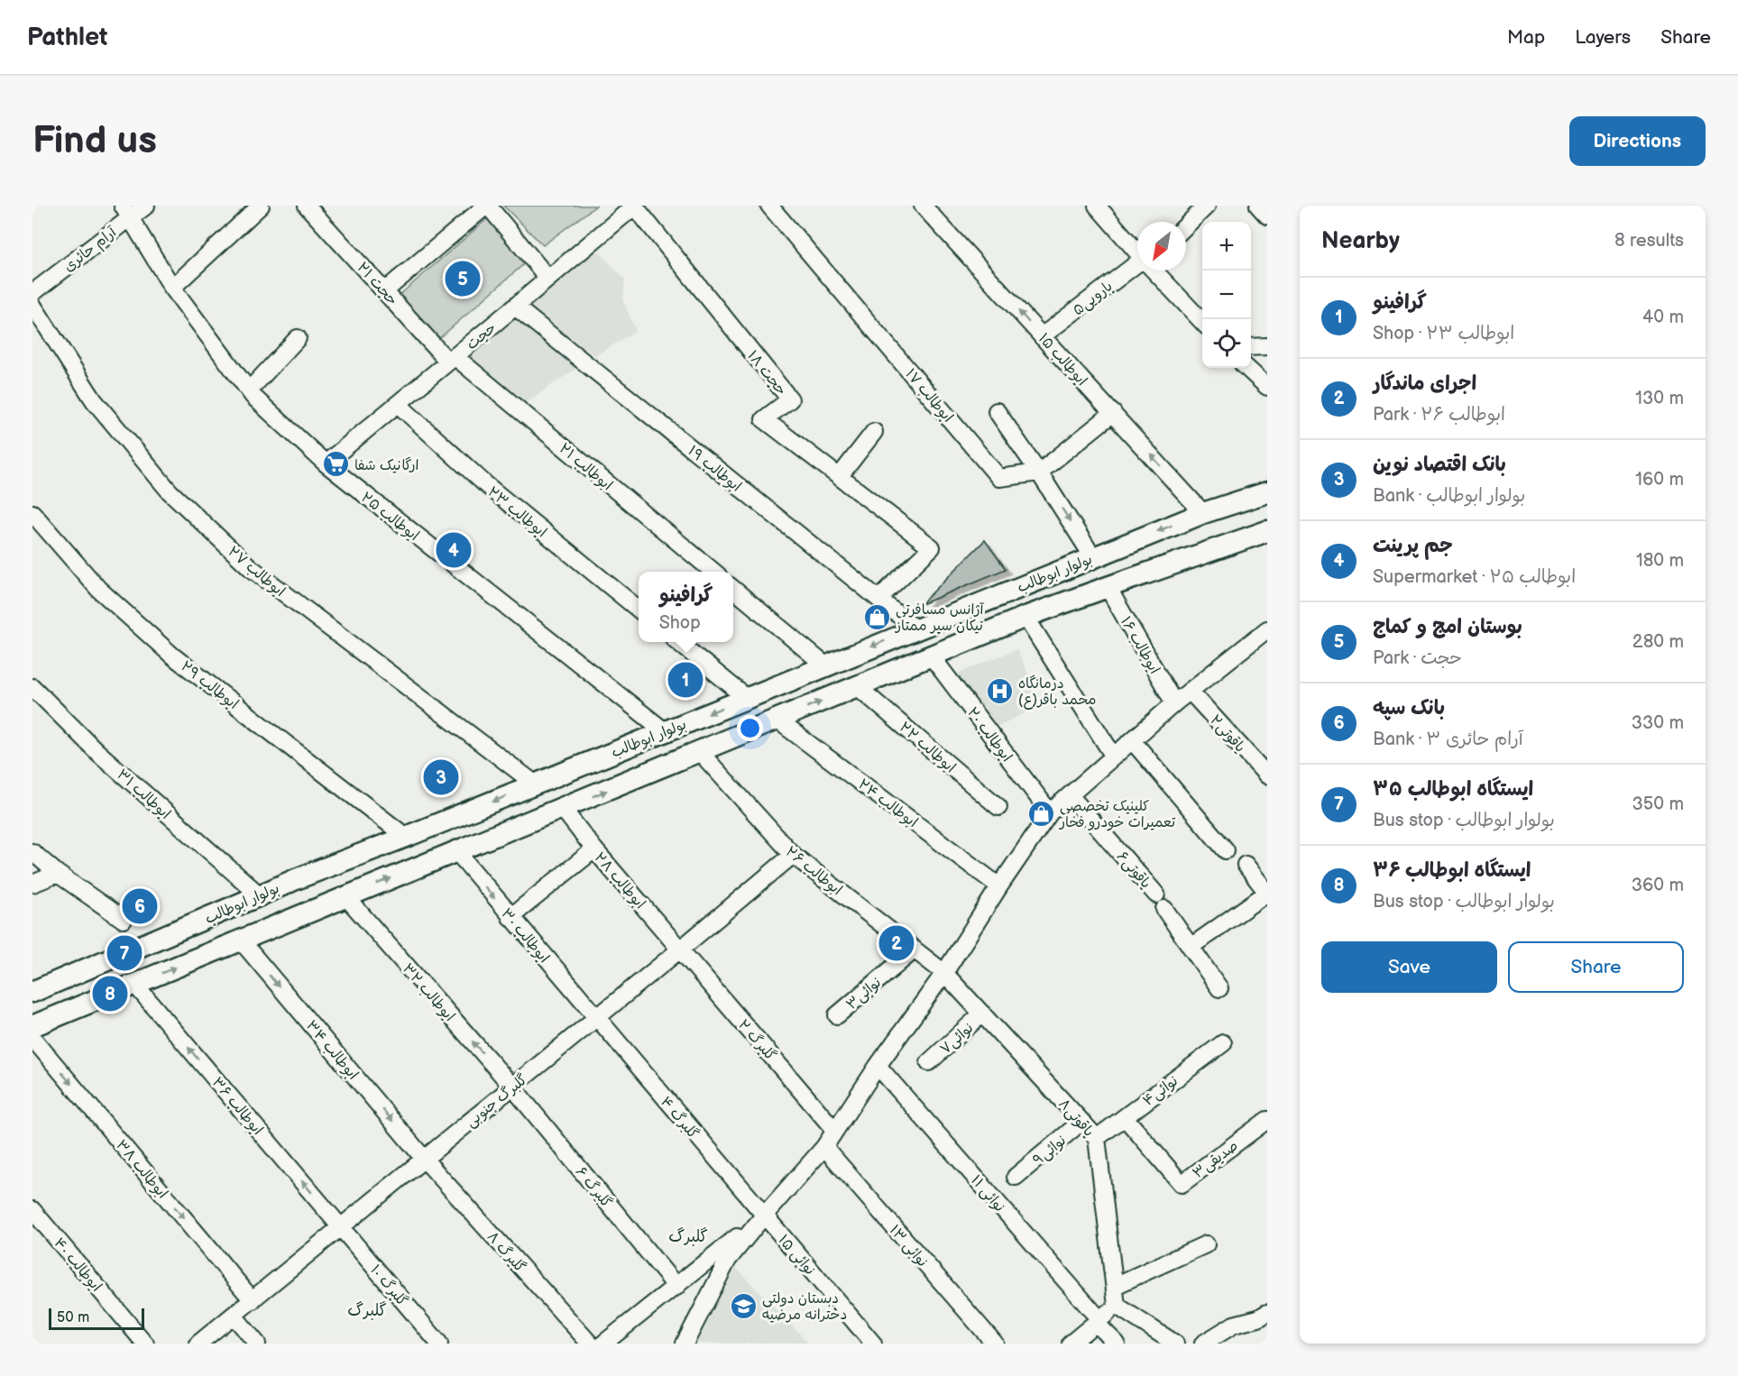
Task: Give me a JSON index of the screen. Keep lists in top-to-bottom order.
{
  "streets": {
    "main road": ["بولوار ابوطالب"],
    "street": [
      "آرام حائری",
      "حجت ۲۱",
      "بارویی۵",
      "حجت",
      "ابوطالب ۱۵",
      "حجت ۱۸",
      "ابوطالب ۱۷",
      "ابوطالب ۲۱",
      "ابوطالب ۱۹",
      "ابوطالب ۲۳",
      "ابوطالب ۲۵",
      "ابوطالب ۲۷",
      "ابوطالب ۱۶",
      "ابوطالب ۲۹",
      "یاقوتی۲",
      "ابوطالب ۲۰",
      "ابوطالب ۲۲",
      "ابوطالب ۳۱",
      "ابوطالب ۲۴",
      "یاقوتی۶",
      "ابوطالب ۲۶",
      "ابوطالب ۲۸",
      "ابوطالب ۳۰",
      "ابوطالب ۳۲",
      "نوائی۳",
      "نوائی۷",
      "گلبرگ ۲",
      "ابوطالب ۳۴",
      "نوائی۴",
      "گلبرگ جنوبی",
      "ابوطالب ۳۶",
      "گلبرگ ۴",
      "یاقوتی۸",
      "نوائی۹",
      "صدیقی۳",
      "ابوطالب ۳۸",
      "گلبرگ ۶",
      "نوائی ۱۱",
      "نوائی ۱۳",
      "گلبرگ ۸",
      "نوائی ۱۵",
      "ابوطالب ۴۰",
      "گلبرگ ۱۰"
    ]
  },
  "crossings": [
    ["آرام حائری", "ابوطالب ۲۵"],
    ["حجت ۲۱", "حجت"],
    ["حجت ۲۱", "ابوطالب ۲۱"],
    ["بارویی۵", "ابوطالب ۱۵"],
    ["حجت", "حجت ۱۸"],
    ["حجت", "ابوطالب ۲۱"],
    ["حجت", "ابوطالب ۱۹"],
    ["حجت", "ابوطالب ۲۳"],
    ["حجت", "ابوطالب ۲۵"],
    ["ابوطالب ۱۵", "بولوار ابوطالب"],
    ["حجت ۱۸", "ابوطالب ۱۹"],
    ["ابوطالب ۱۹", "بولوار ابوطالب"],
    ["ابوطالب ۲۵", "بولوار ابوطالب"],
    ["ابوطالب ۲۷", "بولوار ابوطالب"],
    ["بولوار ابوطالب", "ابوطالب ۱۶"],
    ["بولوار ابوطالب", "ابوطالب ۲۹"],
    ["بولوار ابوطالب", "ابوطالب ۲۰"],
    ["بولوار ابوطالب", "ابوطالب ۲۲"],
    ["بولوار ابوطالب", "ابوطالب ۳۱"],
    ["بولوار ابوطالب", "ابوطالب ۲۴"],
    ["بولوار ابوطالب", "ابوطالب ۲۶"],
    ["بولوار ابوطالب", "ابوطالب ۲۸"],
    ["بولوار ابوطالب", "ابوطالب ۳۰"],
    ["بولوار ابوطالب", "ابوطالب ۳۲"],
    ["بولوار ابوطالب", "ابوطالب ۳۴"],
    ["بولوار ابوطالب", "ابوطالب ۳۶"],
    ["ابوطالب ۲۶", "نوائی۳"],
    ["ابوطالب ۲۶", "گلبرگ جنوبی"],
    ["ابوطالب ۲۶", "یاقوتی۸"],
    ["ابوطالب ۲۸", "گلبرگ ۲"],
    ["ابوطالب ۲۸", "گلبرگ جنوبی"],
    ["ابوطالب ۳۰", "گلبرگ جنوبی"],
    ["ابوطالب ۳۰", "گلبرگ ۴"],
    ["ابوطالب ۳۲", "گلبرگ جنوبی"],
    ["ابوطالب ۳۲", "گلبرگ ۶"],
    ["نوائی۷", "یاقوتی۸"],
    ["گلبرگ ۲", "گلبرگ جنوبی"],
    ["ابوطالب ۳۴", "گلبرگ جنوبی"],
    ["ابوطالب ۳۴", "گلبرگ ۸"],
    ["نوائی۴", "یاقوتی۸"],
    ["نوائی۴", "صدیقی۳"],
    ["گلبرگ جنوبی", "ابوطالب ۳۶"],
    ["گلبرگ جنوبی", "گلبرگ ۴"],
    ["گلبرگ جنوبی", "ابوطالب ۳۸"],
    ["گلبرگ جنوبی", "گلبرگ ۶"],
    ["گلبرگ جنوبی", "گلبرگ ۸"],
    ["گلبرگ جنوبی", "گلبرگ ۱۰"],
    ["ابوطالب ۳۶", "گلبرگ ۱۰"],
    ["گلبرگ ۴", "نوائی ۱۵"],
    ["یاقوتی۸", "نوائی۹"]
  ],
  "one_way": [
    "ابوطالب ۳۰",
    "ابوطالب ۳۲",
    "ابوطالب ۳۴",
    "ابوطالب ۳۶",
    "ابوطالب ۳۸"
  ],
  "districts": ["گلبرگ", "گلبرگ"],
  "places": {
    "supermarket": ["ارگانیک شفا"],
    "shop": ["آژانس مسافرتی نیکان سیر ممتاز", "کلینیک تخصصی تعمیرات خودرو فخار"],
    "hospital": ["درمانگاه محمد باقر(ع)"],
    "school or university": ["دبستان دولتی دخترانه مرضیه"]
  },
  "scale_bar": "50 m",
  "north": "bottom left",
  "page": {
    "header": "Pathlet",
    "nav": ["Map", "Layers", "Share"],
    "buttons": [
      "Directions",
      ["Save", "Share"]
    ],
    "title": "Find us",
    "heading": ["Nearby", "8 results"],
    "map_buttons": ["+", "−"],
    "pins": [
      "5",
      "4",
      "1",
      "3",
      "6",
      "2",
      "7",
      "8"
    ],
    "list": [
      {
        "mark": "1",
        "name": "گرافینو",
        "note": "Shop · ابوطالب ۲۳",
        "value": "40 m"
      },
      {
        "mark": "2",
        "name": "اجرای ماندگار",
        "note": "Park · ابوطالب ۲۶",
        "value": "130 m"
      },
      {
        "mark": "3",
        "name": "بانک اقتصاد نوین",
        "note": "Bank · بولوار ابوطالب",
        "value": "160 m"
      },
      {
        "mark": "4",
        "name": "جم پرینت",
        "note": "Supermarket · ابوطالب ۲۵",
        "value": "180 m"
      },
      {
        "mark": "5",
        "name": "بوستان امج و کماج",
        "note": "Park · حجت",
        "value": "280 m"
      },
      {
        "mark": "6",
        "name": "بانک سپه",
        "note": "Bank · آرام حائری ۳",
        "value": "330 m"
      },
      {
        "mark": "7",
        "name": "ایستگاه ابوطالب ۳۵",
        "note": "Bus stop · بولوار ابوطالب",
        "value": "350 m"
      },
      {
        "mark": "8",
        "name": "ایستگاه ابوطالب ۳۶",
        "note": "Bus stop · بولوار ابوطالب",
        "value": "360 m"
      }
    ],
    "popup": ["گرافینو", "Shop"],
    "scale": "50 m"
  }
}
